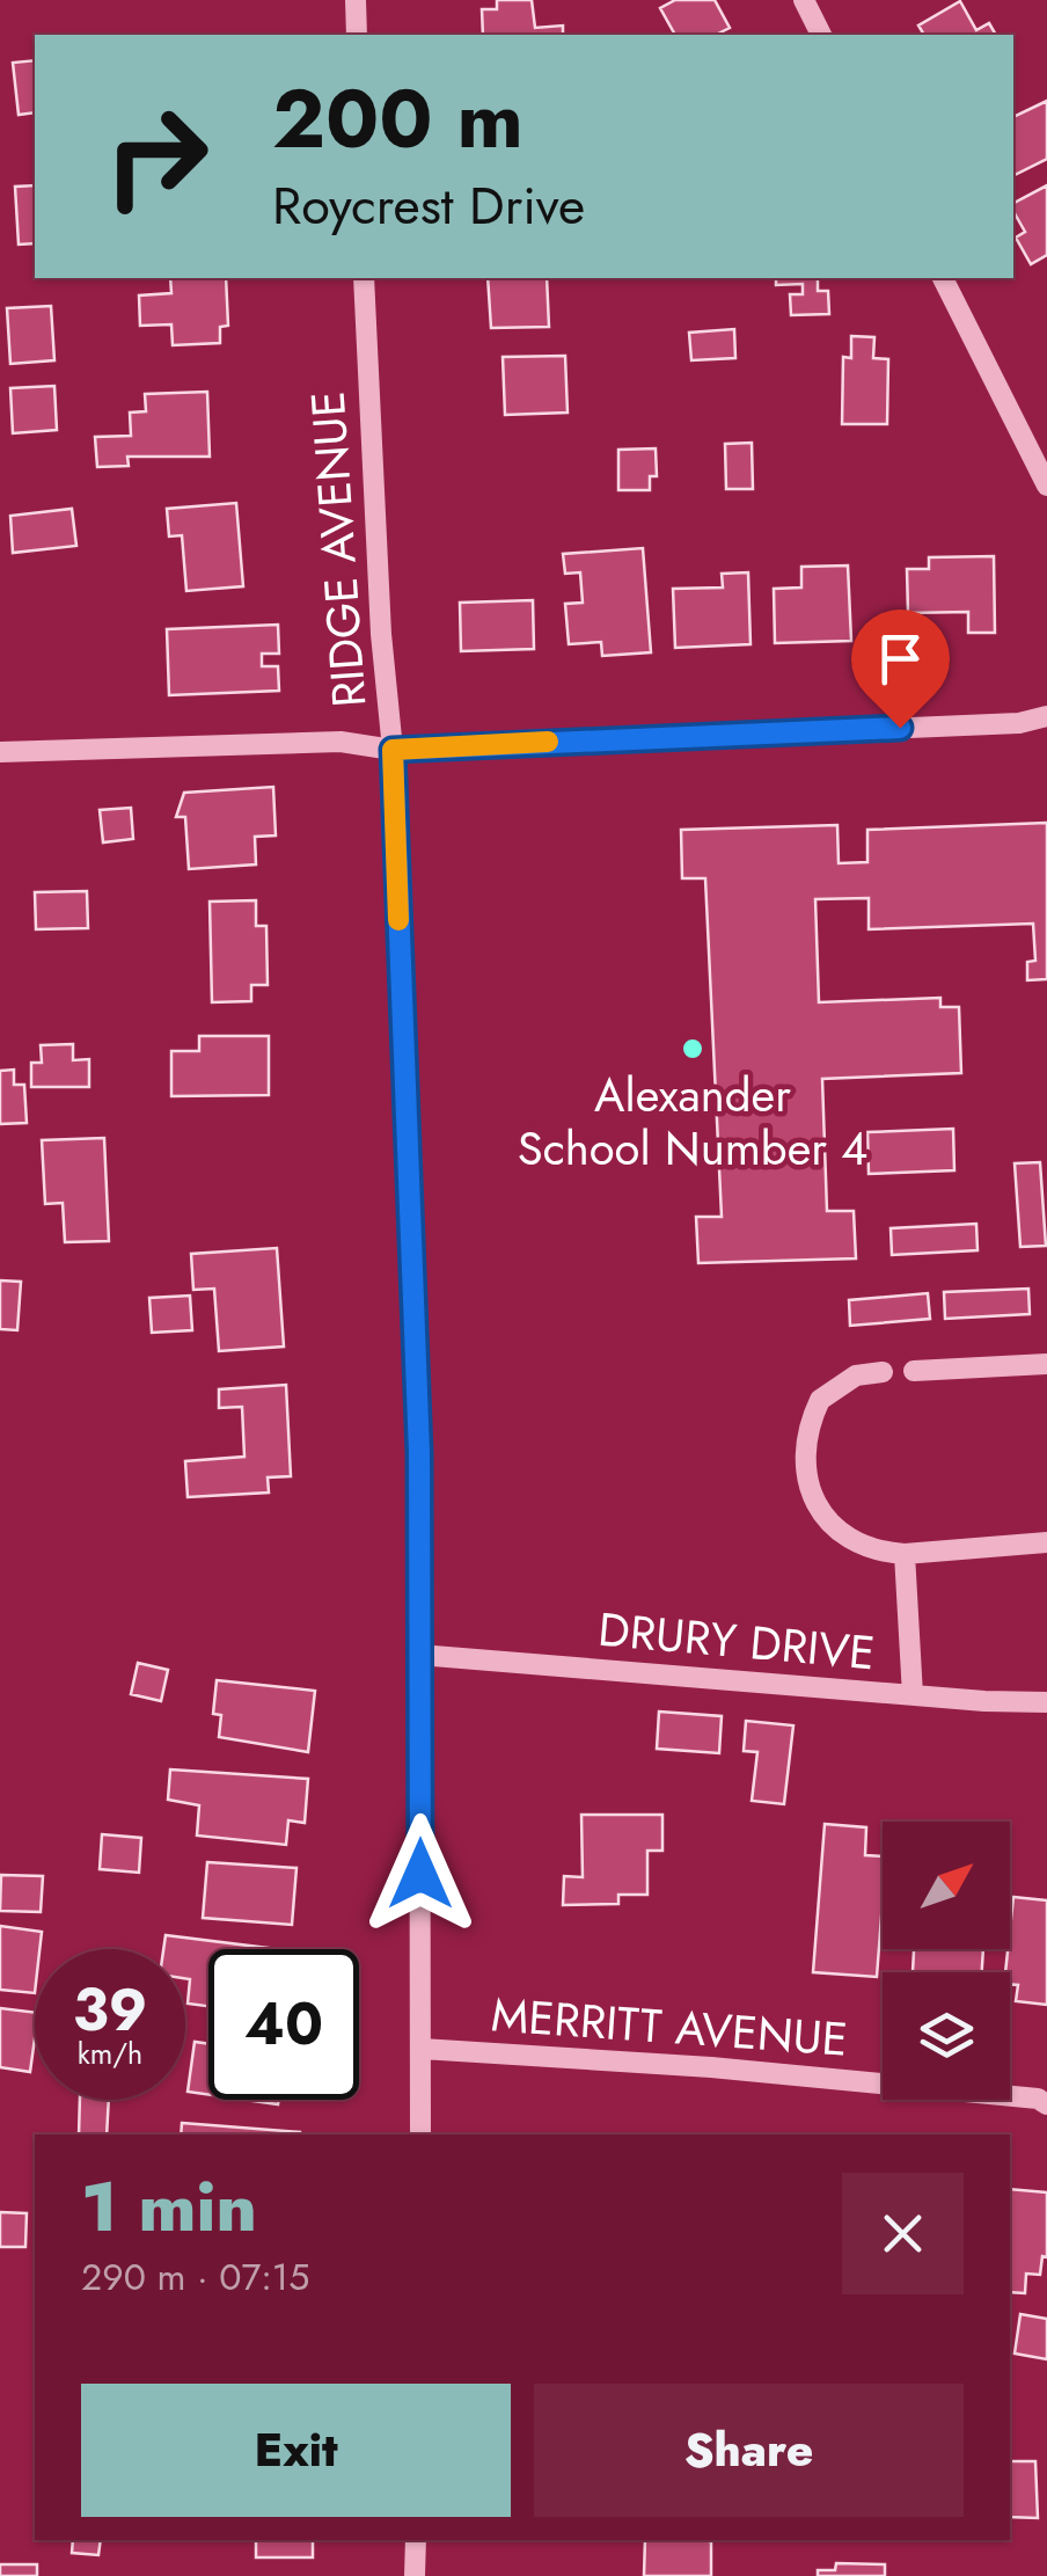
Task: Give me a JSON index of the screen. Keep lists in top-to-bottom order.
{
  "streets": {
    "street": ["RIDGE AVENUE", "DRURY DRIVE", "MERRITT AVENUE"]
  },
  "crossings": [
    ["RIDGE AVENUE", "DRURY DRIVE"],
    ["RIDGE AVENUE", "MERRITT AVENUE"]
  ],
  "places": ["Alexander School Number 4"],
  "north": "top right",
  "page": {
    "turn": ["200 m", "Roycrest Drive"],
    "speed": "39 km/h",
    "limit": "40",
    "heading": ["1 min", "290 m · 07:15"],
    "buttons": ["Exit", "Share"]
  }
}
